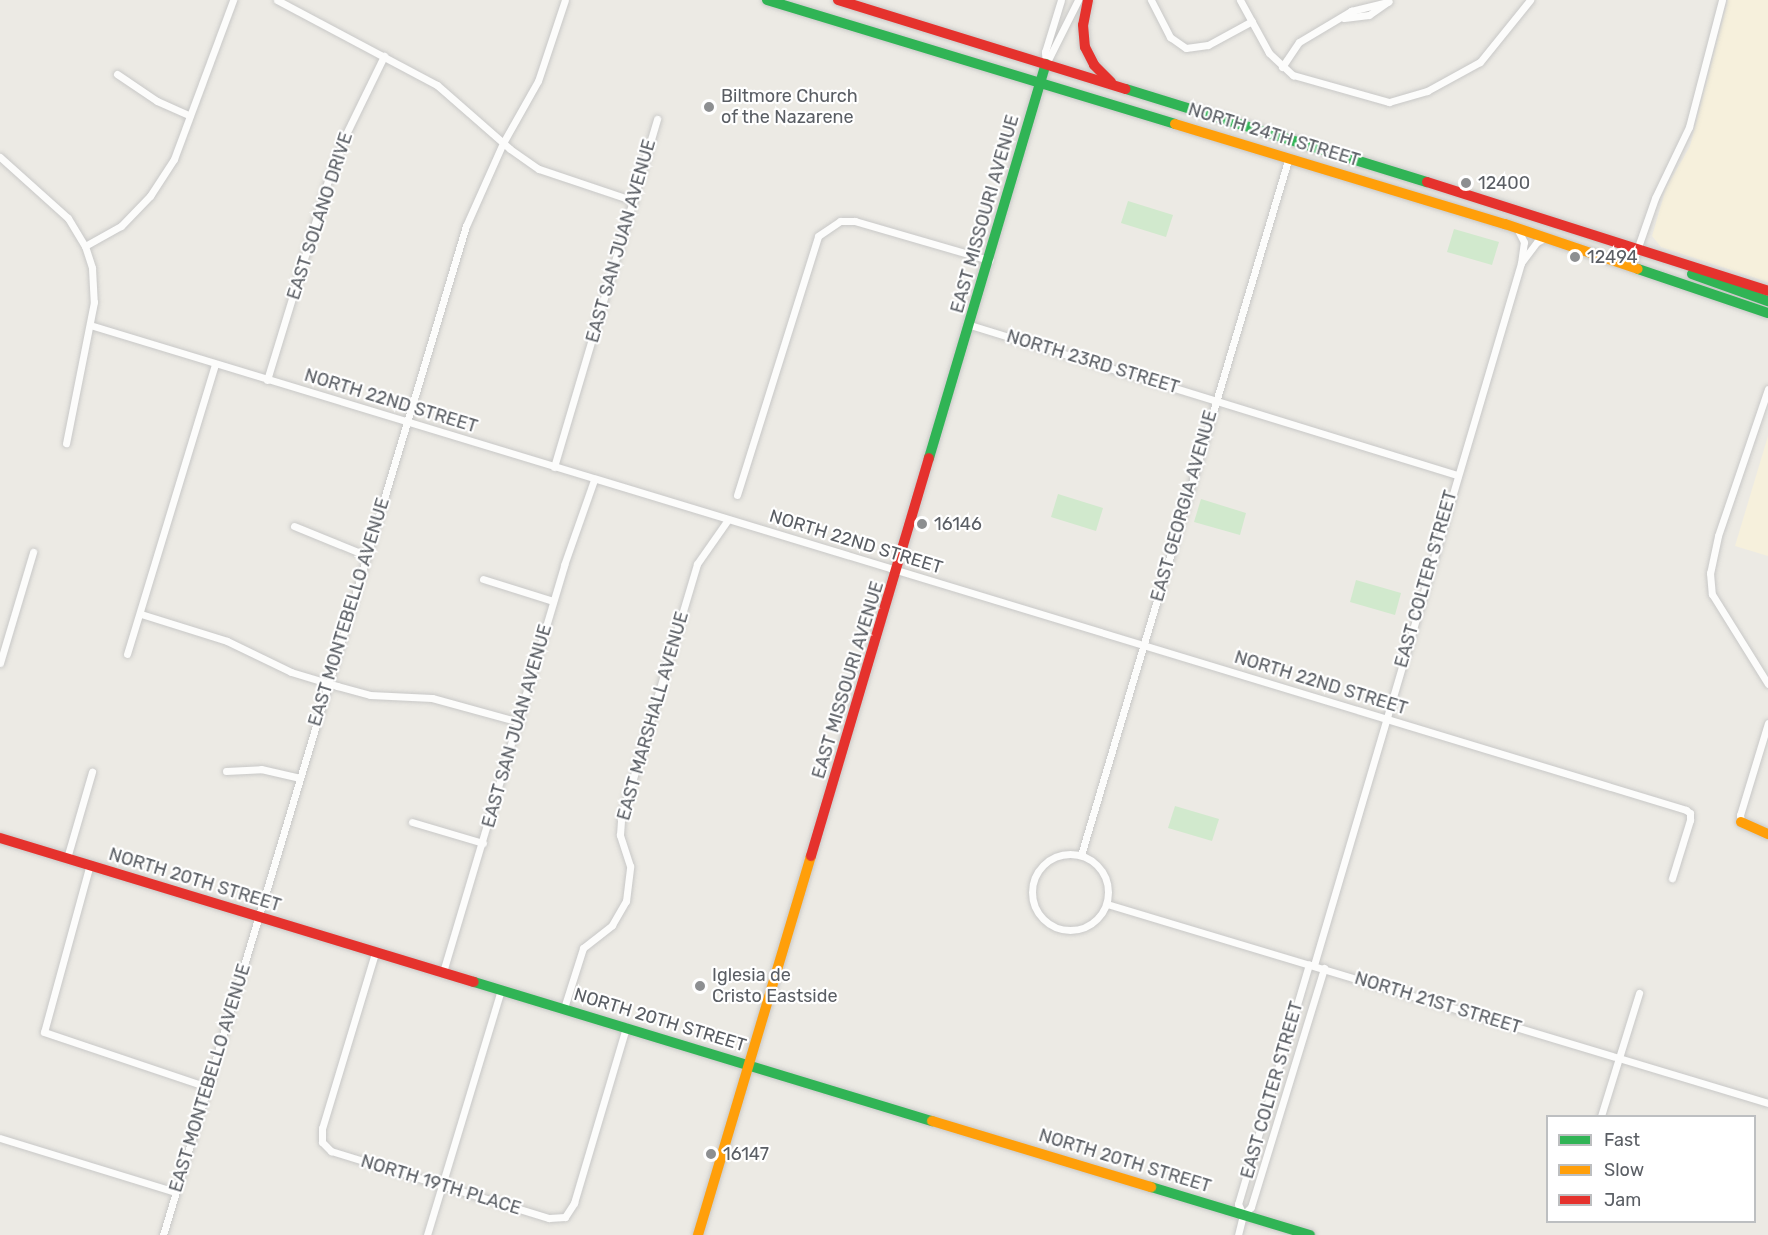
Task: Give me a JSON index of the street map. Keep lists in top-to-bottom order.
{
  "streets": {
    "street": [
      "NORTH 24TH STREET",
      "EAST MISSOURI AVENUE",
      "EAST SOLANO DRIVE",
      "EAST SAN JUAN AVENUE",
      "NORTH 23RD STREET",
      "NORTH 22ND STREET",
      "EAST GEORGIA AVENUE",
      "EAST COLTER STREET",
      "EAST MONTEBELLO AVENUE",
      "EAST MARSHALL AVENUE",
      "NORTH 20TH STREET",
      "NORTH 21ST STREET",
      "NORTH 19TH PLACE"
    ]
  },
  "crossings": [
    ["NORTH 24TH STREET", "EAST MISSOURI AVENUE"],
    ["NORTH 24TH STREET", "EAST GEORGIA AVENUE"],
    ["NORTH 24TH STREET", "EAST COLTER STREET"],
    ["EAST MISSOURI AVENUE", "NORTH 23RD STREET"],
    ["EAST MISSOURI AVENUE", "NORTH 22ND STREET"],
    ["EAST MISSOURI AVENUE", "NORTH 20TH STREET"],
    ["EAST SOLANO DRIVE", "NORTH 22ND STREET"],
    ["EAST SAN JUAN AVENUE", "NORTH 22ND STREET"],
    ["EAST SAN JUAN AVENUE", "NORTH 20TH STREET"],
    ["NORTH 23RD STREET", "EAST GEORGIA AVENUE"],
    ["NORTH 23RD STREET", "EAST COLTER STREET"],
    ["NORTH 22ND STREET", "EAST GEORGIA AVENUE"],
    ["NORTH 22ND STREET", "EAST COLTER STREET"],
    ["NORTH 22ND STREET", "EAST MONTEBELLO AVENUE"],
    ["NORTH 22ND STREET", "EAST MARSHALL AVENUE"],
    ["EAST GEORGIA AVENUE", "NORTH 21ST STREET"],
    ["EAST COLTER STREET", "NORTH 20TH STREET"],
    ["EAST COLTER STREET", "NORTH 21ST STREET"],
    ["EAST MONTEBELLO AVENUE", "NORTH 20TH STREET"],
    ["EAST MARSHALL AVENUE", "NORTH 20TH STREET"],
    ["NORTH 20TH STREET", "NORTH 19TH PLACE"]
  ],
  "places": [
    "Biltmore Church of the Nazarene",
    "12400",
    "12494",
    "16146",
    "Iglesia de Cristo Eastside",
    "16147"
  ],
  "legend": ["Fast", "Slow", "Jam"]
}
